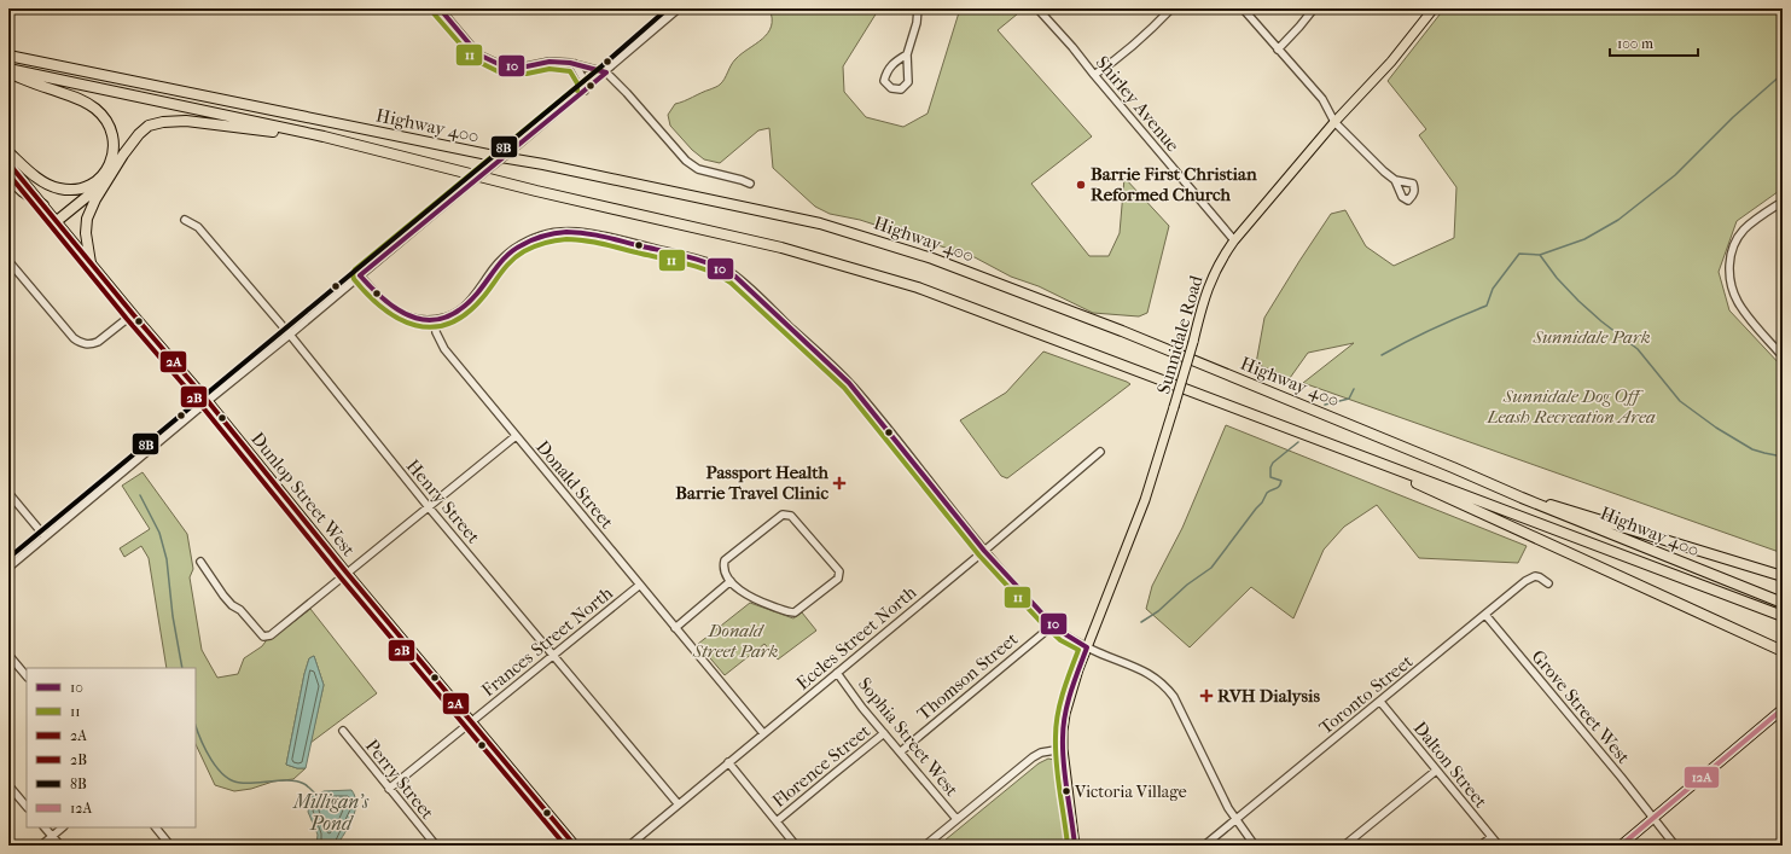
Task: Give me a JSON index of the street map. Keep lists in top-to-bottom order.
{
  "streets": {
    "highway": ["Highway 400"],
    "main road": ["Sunnidale Road", "Dunlop Street West"],
    "street": [
      "Shirley Avenue",
      "Donald Street",
      "Henry Street",
      "Eccles Street North",
      "Frances Street North",
      "Thomson Street",
      "Toronto Street",
      "Grove Street West",
      "Sophia Street West",
      "Dalton Street",
      "Florence Street",
      "Perry Street"
    ]
  },
  "crossings": [
    ["Shirley Avenue", "Sunnidale Road"],
    ["Donald Street", "Eccles Street North"],
    ["Donald Street", "Frances Street North"],
    ["Dunlop Street West", "Frances Street North"],
    ["Henry Street", "Eccles Street North"],
    ["Henry Street", "Frances Street North"],
    ["Eccles Street North", "Sophia Street West"],
    ["Frances Street North", "Perry Street"],
    ["Thomson Street", "Sophia Street West"],
    ["Toronto Street", "Grove Street West"],
    ["Toronto Street", "Dalton Street"],
    ["Sophia Street West", "Florence Street"]
  ],
  "water": ["Milligan's Pond"],
  "parks": ["Sunnidale Park", "Sunnidale Dog Off Leash Recreation Area", "Donald Street Park"],
  "places": {
    "other": ["Barrie First Christian Reformed Church", "Victoria Village"],
    "health": ["Passport Health Barrie Travel Clinic", "RVH Dialysis"]
  },
  "lines": [
    "transit line 10",
    "transit line 8B",
    "transit line 11",
    "transit line 2A",
    "transit line 2B",
    "transit line 12A"
  ],
  "legend": [
    "10",
    "11",
    "2A",
    "2B",
    "8B",
    "12A"
  ],
  "scale_bar": "100 m"
}
